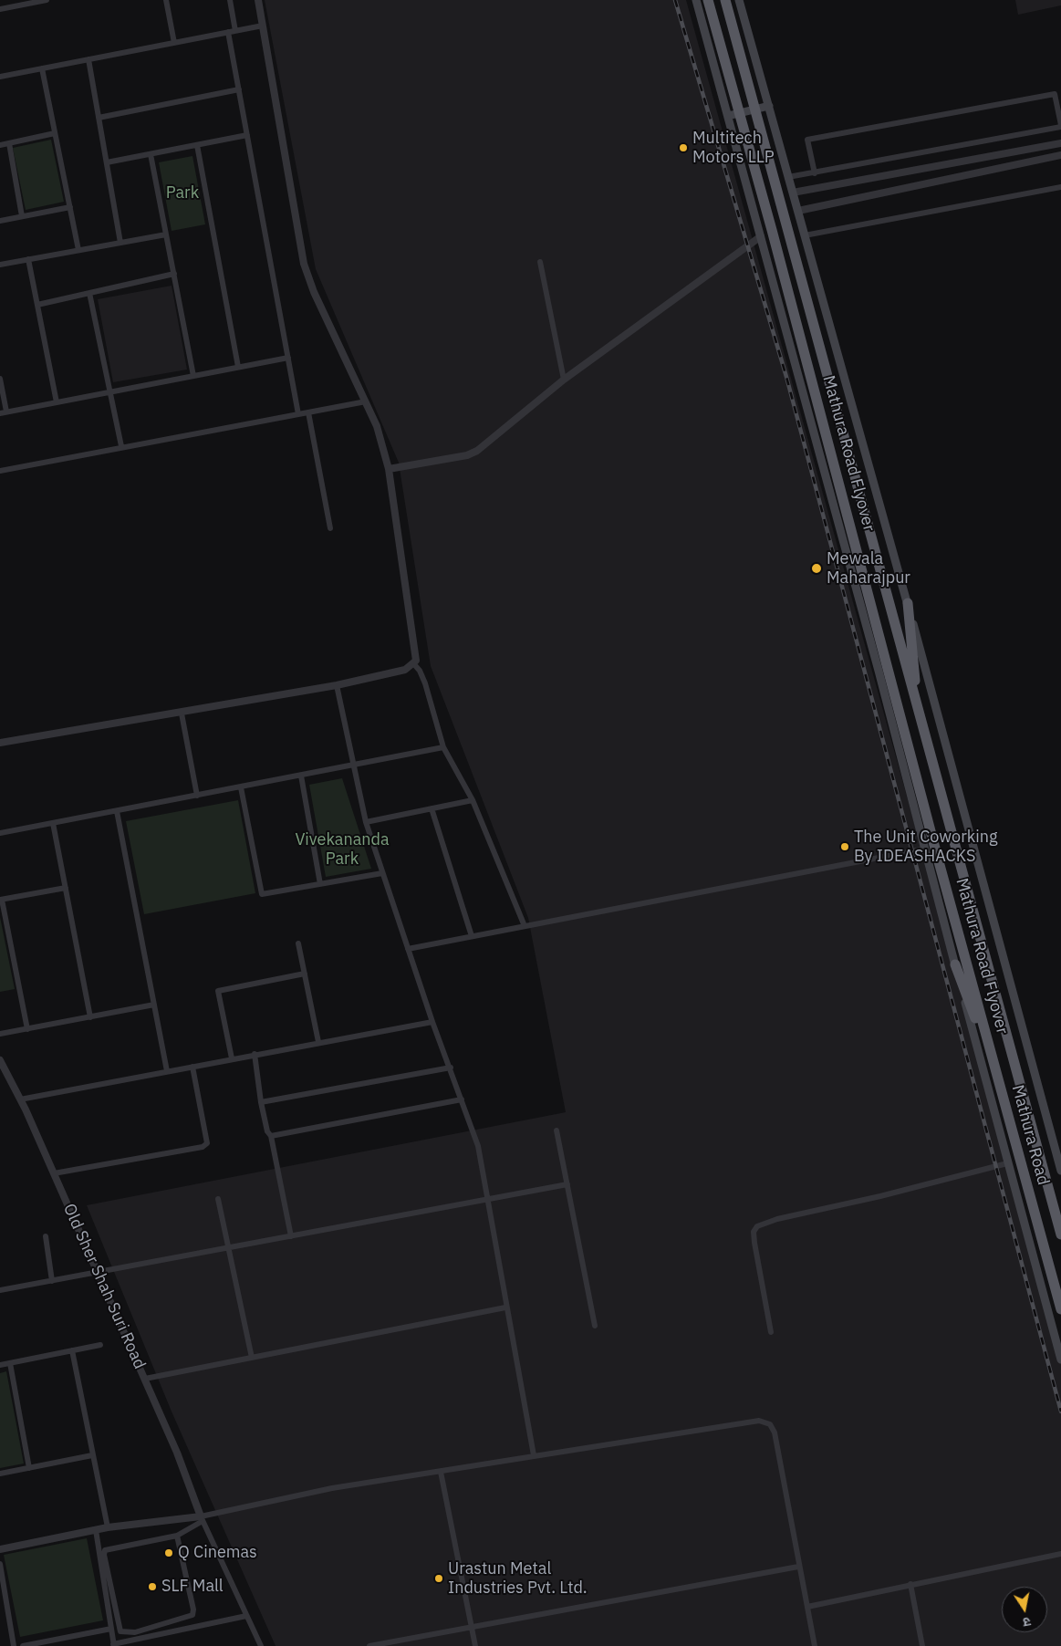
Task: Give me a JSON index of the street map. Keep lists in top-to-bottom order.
{
  "streets": {
    "highway": ["Mathura Road Flyover", "Mathura Road"],
    "street": ["Old Sher Shah Suri Road"]
  },
  "crossings": [
    ["Mathura Road Flyover", "Mathura Road"]
  ],
  "parks": ["Park", "Vivekananda Park"],
  "places": [
    "Multitech Motors LLP",
    "Mewala Maharajpur",
    "The Unit Coworking By IDEASHACKS",
    "Q Cinemas",
    "Urastun Metal Industries Pvt. Ltd.",
    "SLF Mall"
  ],
  "north": "bottom"
}
